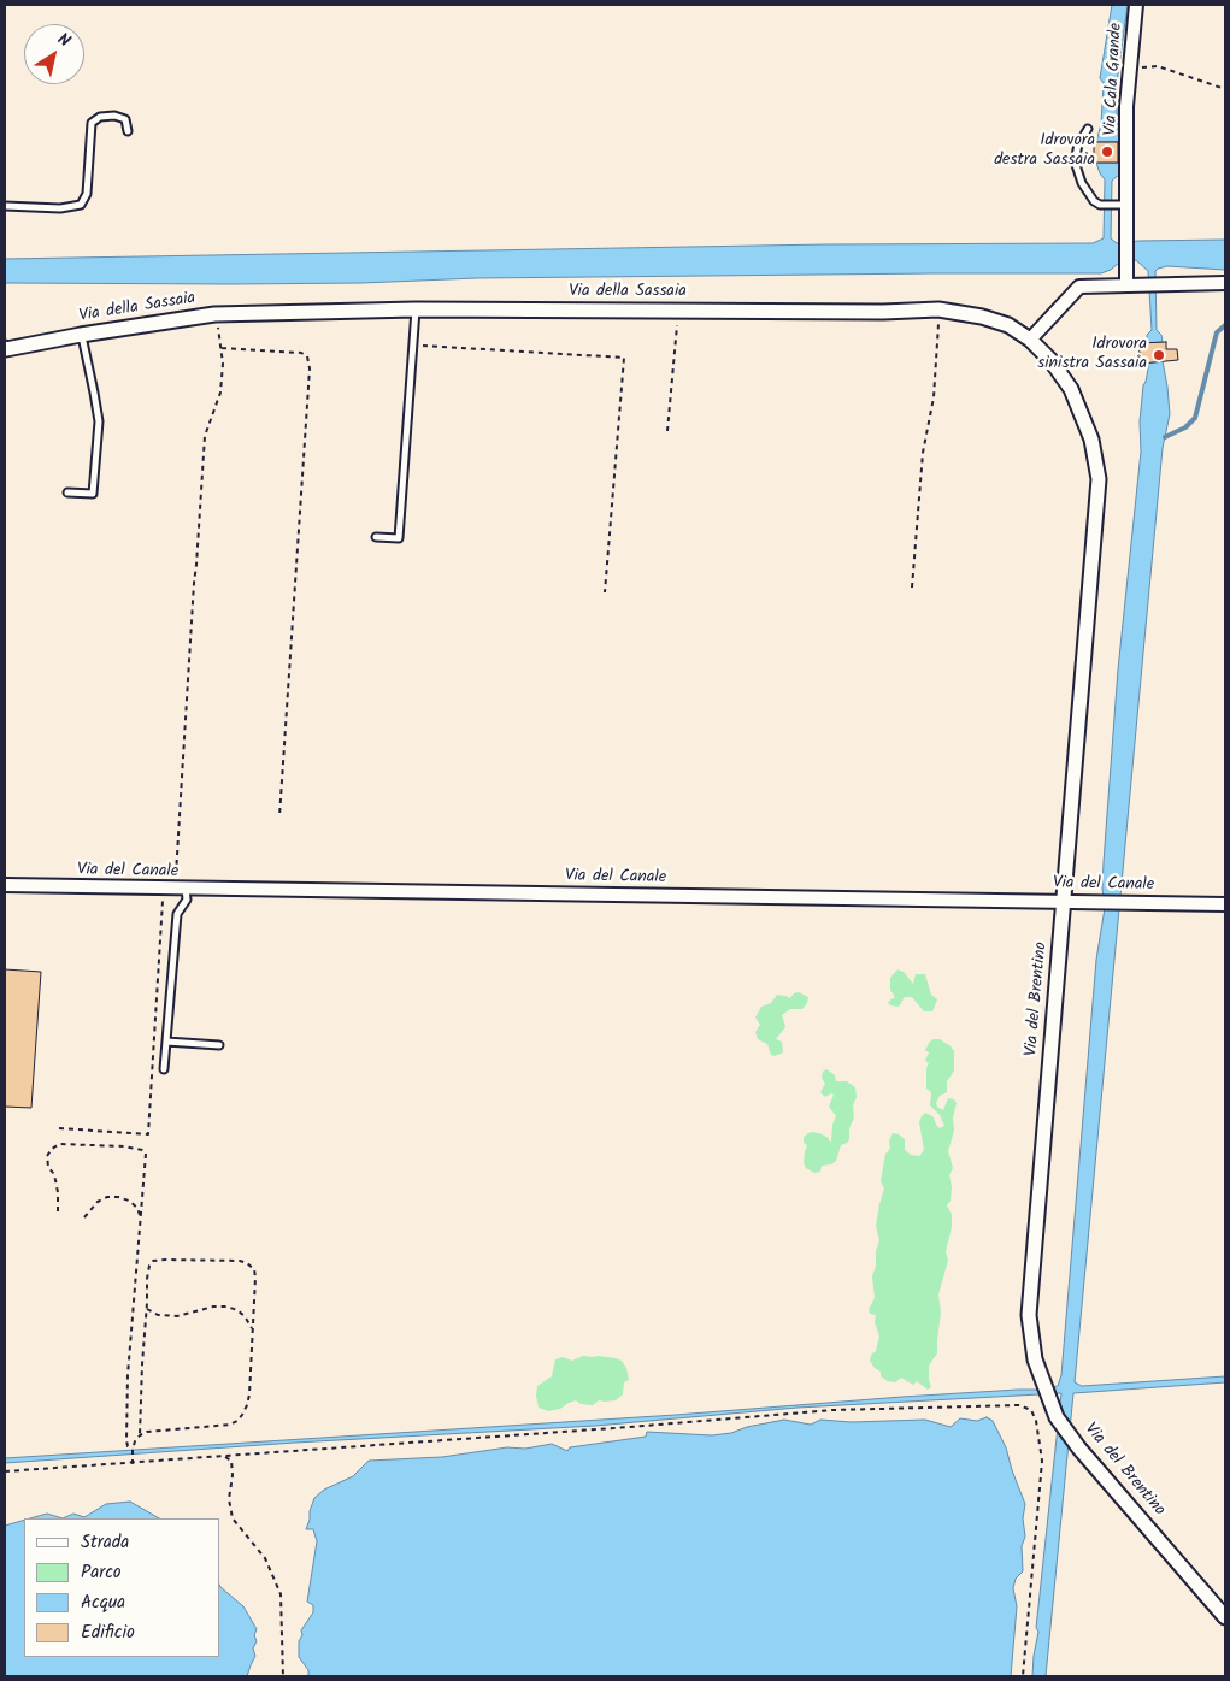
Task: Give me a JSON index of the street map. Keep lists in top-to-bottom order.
{
  "streets": {
    "street": [
      "Via Cala Grande",
      "Via della Sassaia",
      "Via del Canale",
      "Via del Brentino"
    ]
  },
  "crossings": [
    ["Via della Sassaia", "Via del Brentino"],
    ["Via del Canale", "Via del Brentino"]
  ],
  "places": ["Idrovora destra Sassaia", "Idrovora sinistra Sassaia"],
  "legend": [
    "Strada",
    "Parco",
    "Acqua",
    "Edificio"
  ],
  "north": "top right"
}
